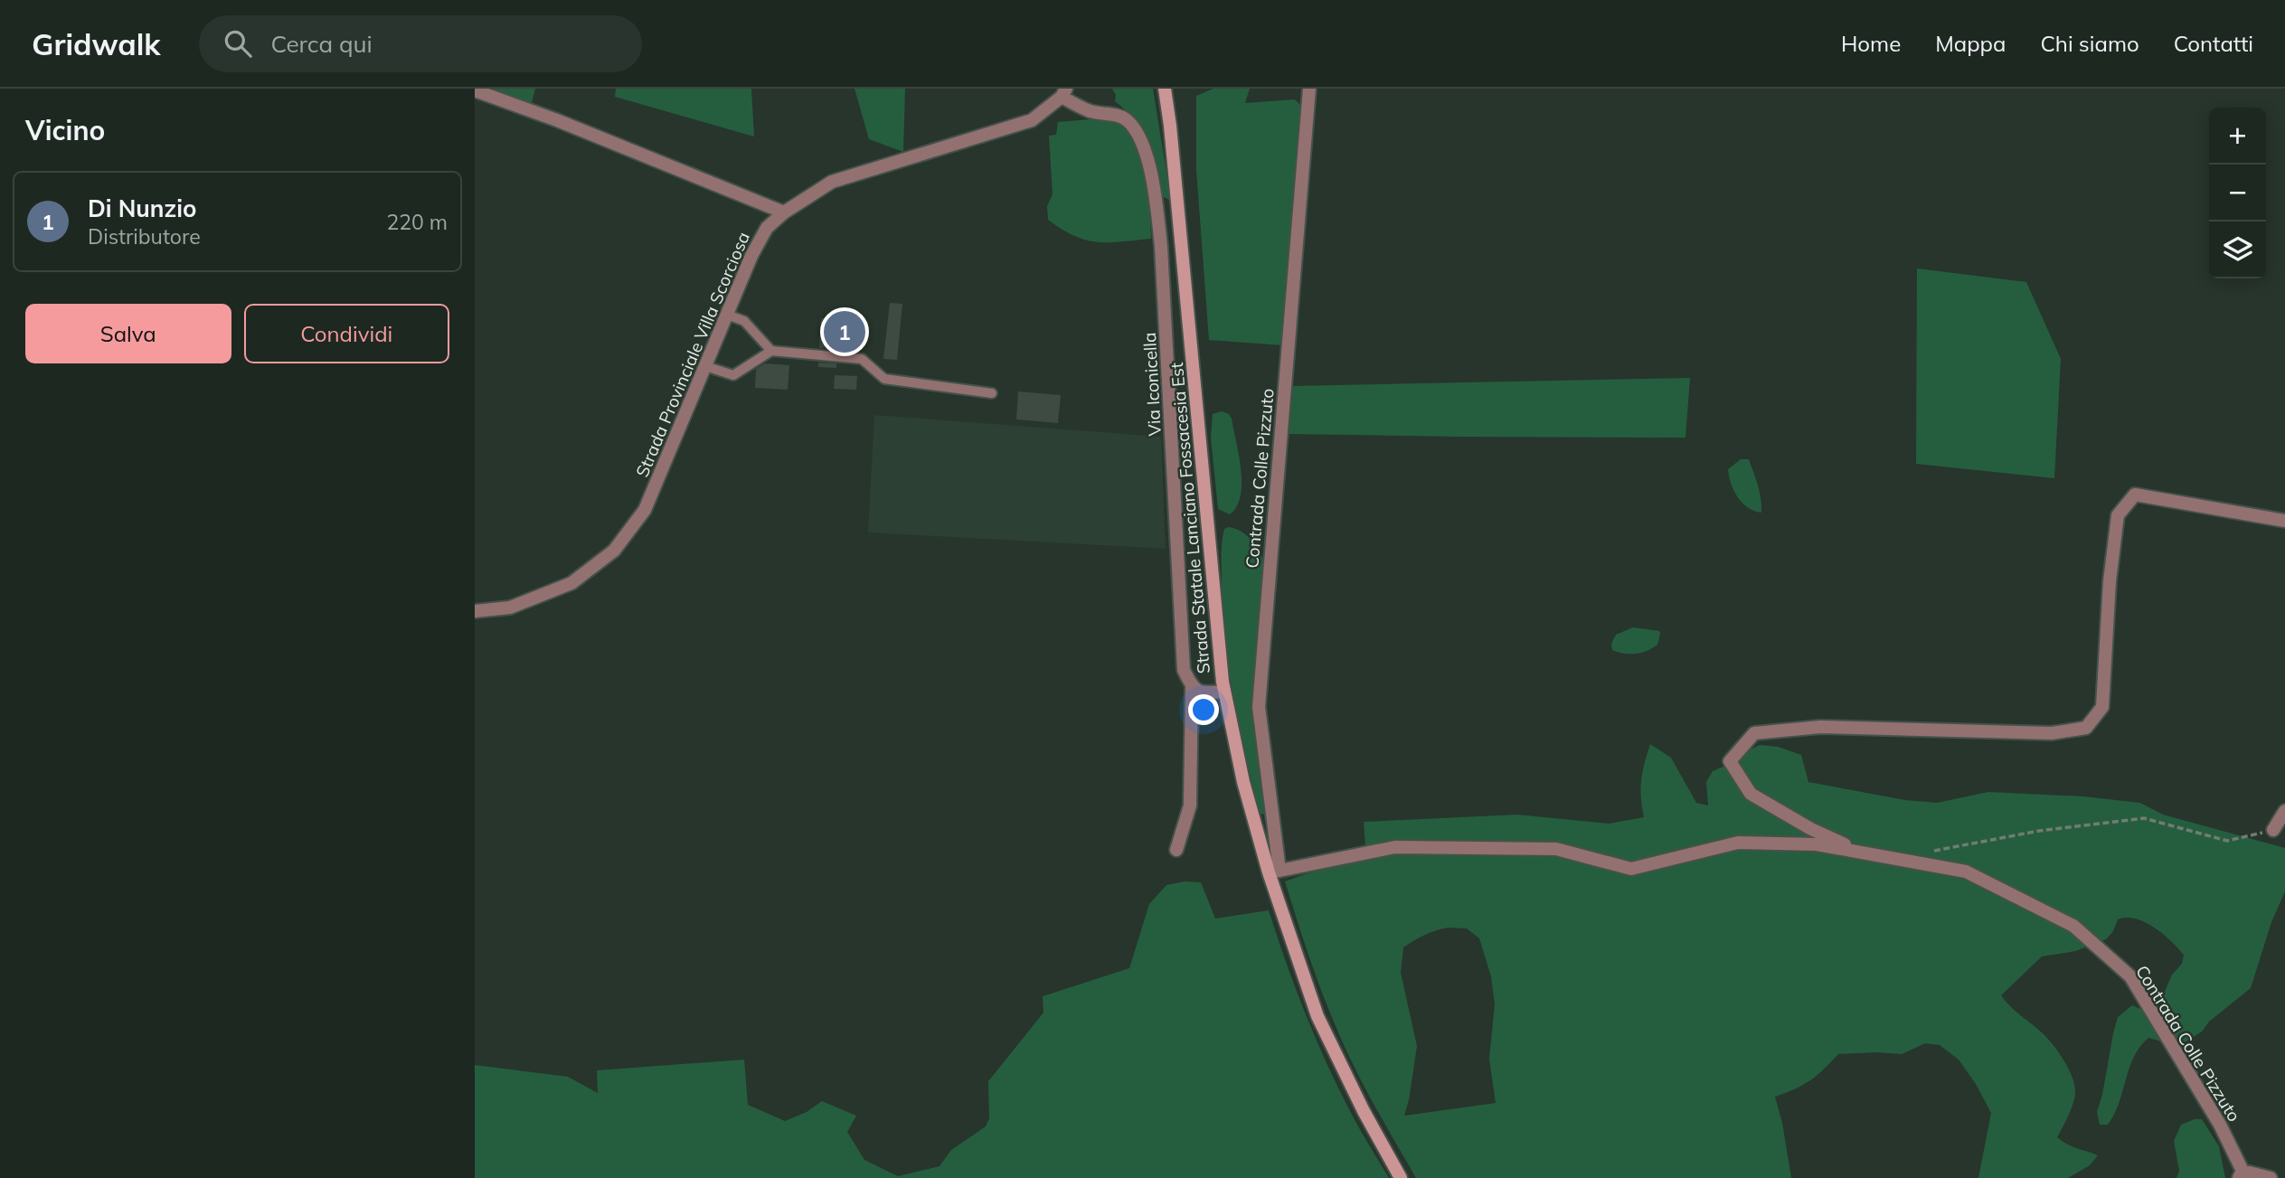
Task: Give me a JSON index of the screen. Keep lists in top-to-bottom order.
{
  "streets": {
    "main road": ["Strada Statale Lanciano Fossacesia Est"],
    "street": ["Strada Provinciale Villa Scorciosa", "Via Iconicella", "Contrada Colle Pizzuto"]
  },
  "crossings": [
    ["Strada Provinciale Villa Scorciosa", "Via Iconicella"],
    ["Contrada Colle Pizzuto", "Strada Statale Lanciano Fossacesia Est"]
  ],
  "page": {
    "header": "Gridwalk",
    "search": "Cerca qui",
    "nav": [
      "Home",
      "Mappa",
      "Chi siamo",
      "Contatti"
    ],
    "heading": "Vicino",
    "map_buttons": ["+", "−"],
    "list": [
      {
        "mark": "1",
        "name": "Di Nunzio",
        "note": "Distributore",
        "value": "220 m"
      }
    ],
    "buttons": ["Salva", "Condividi"],
    "pins": "1"
  }
}
